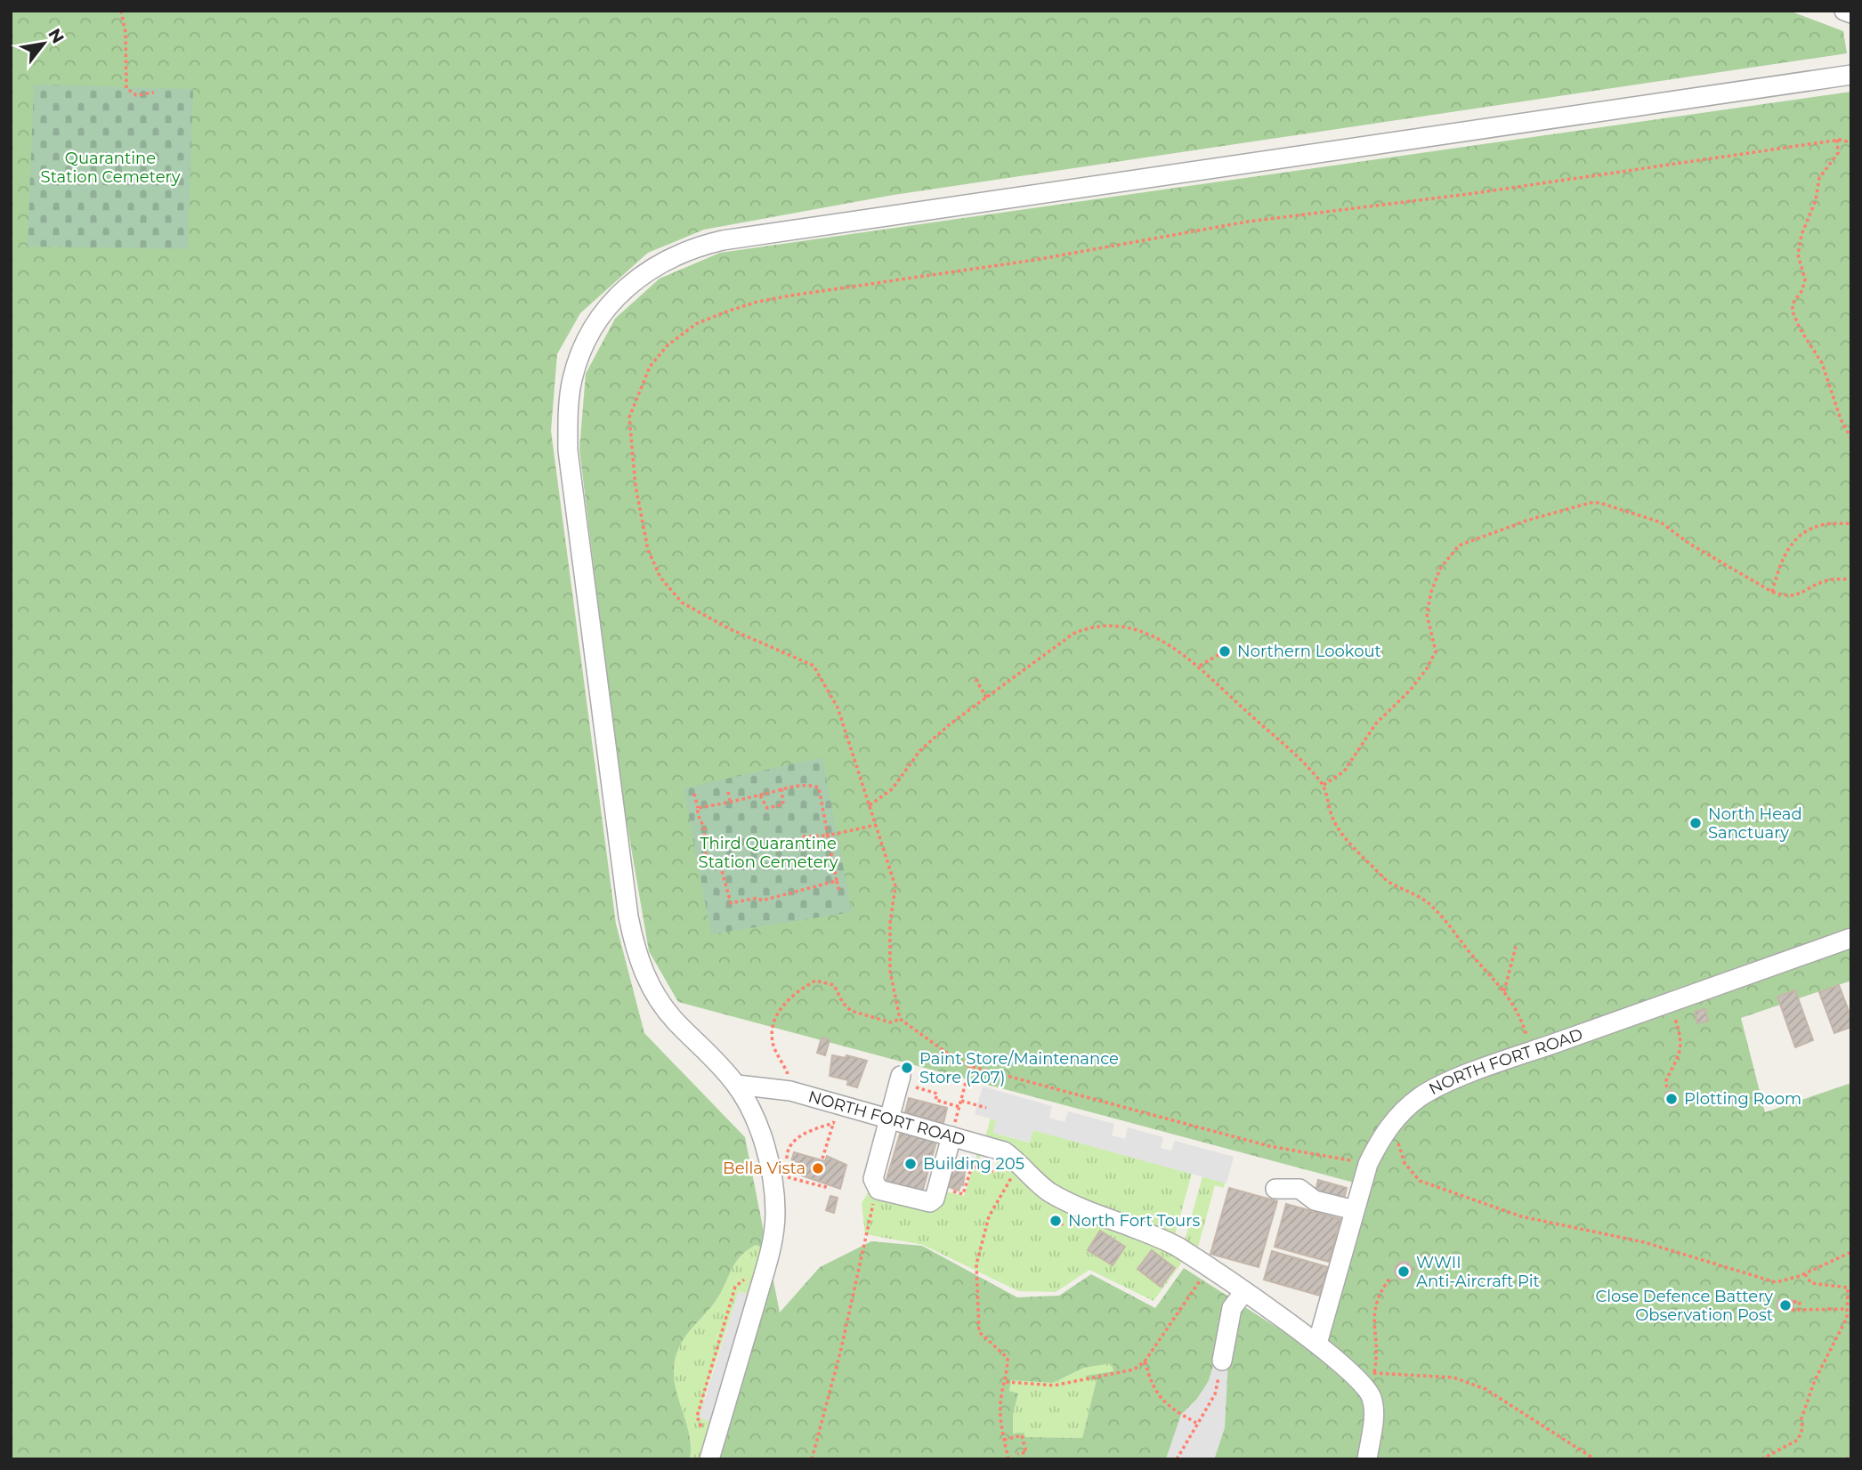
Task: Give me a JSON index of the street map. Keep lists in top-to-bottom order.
{
  "streets": {
    "street": ["NORTH FORT ROAD"]
  },
  "parks": ["Quarantine Station Cemetery", "Third Quarantine Station Cemetery"],
  "places": [
    "Northern Lookout",
    "North Head Sanctuary",
    "Paint Store/Maintenance Store (207)",
    "Plotting Room",
    "Building 205",
    "Bella Vista",
    "North Fort Tours",
    "WWII Anti-Aircraft Pit",
    "Close Defence Battery Observation Post"
  ],
  "north": "top right"
}
